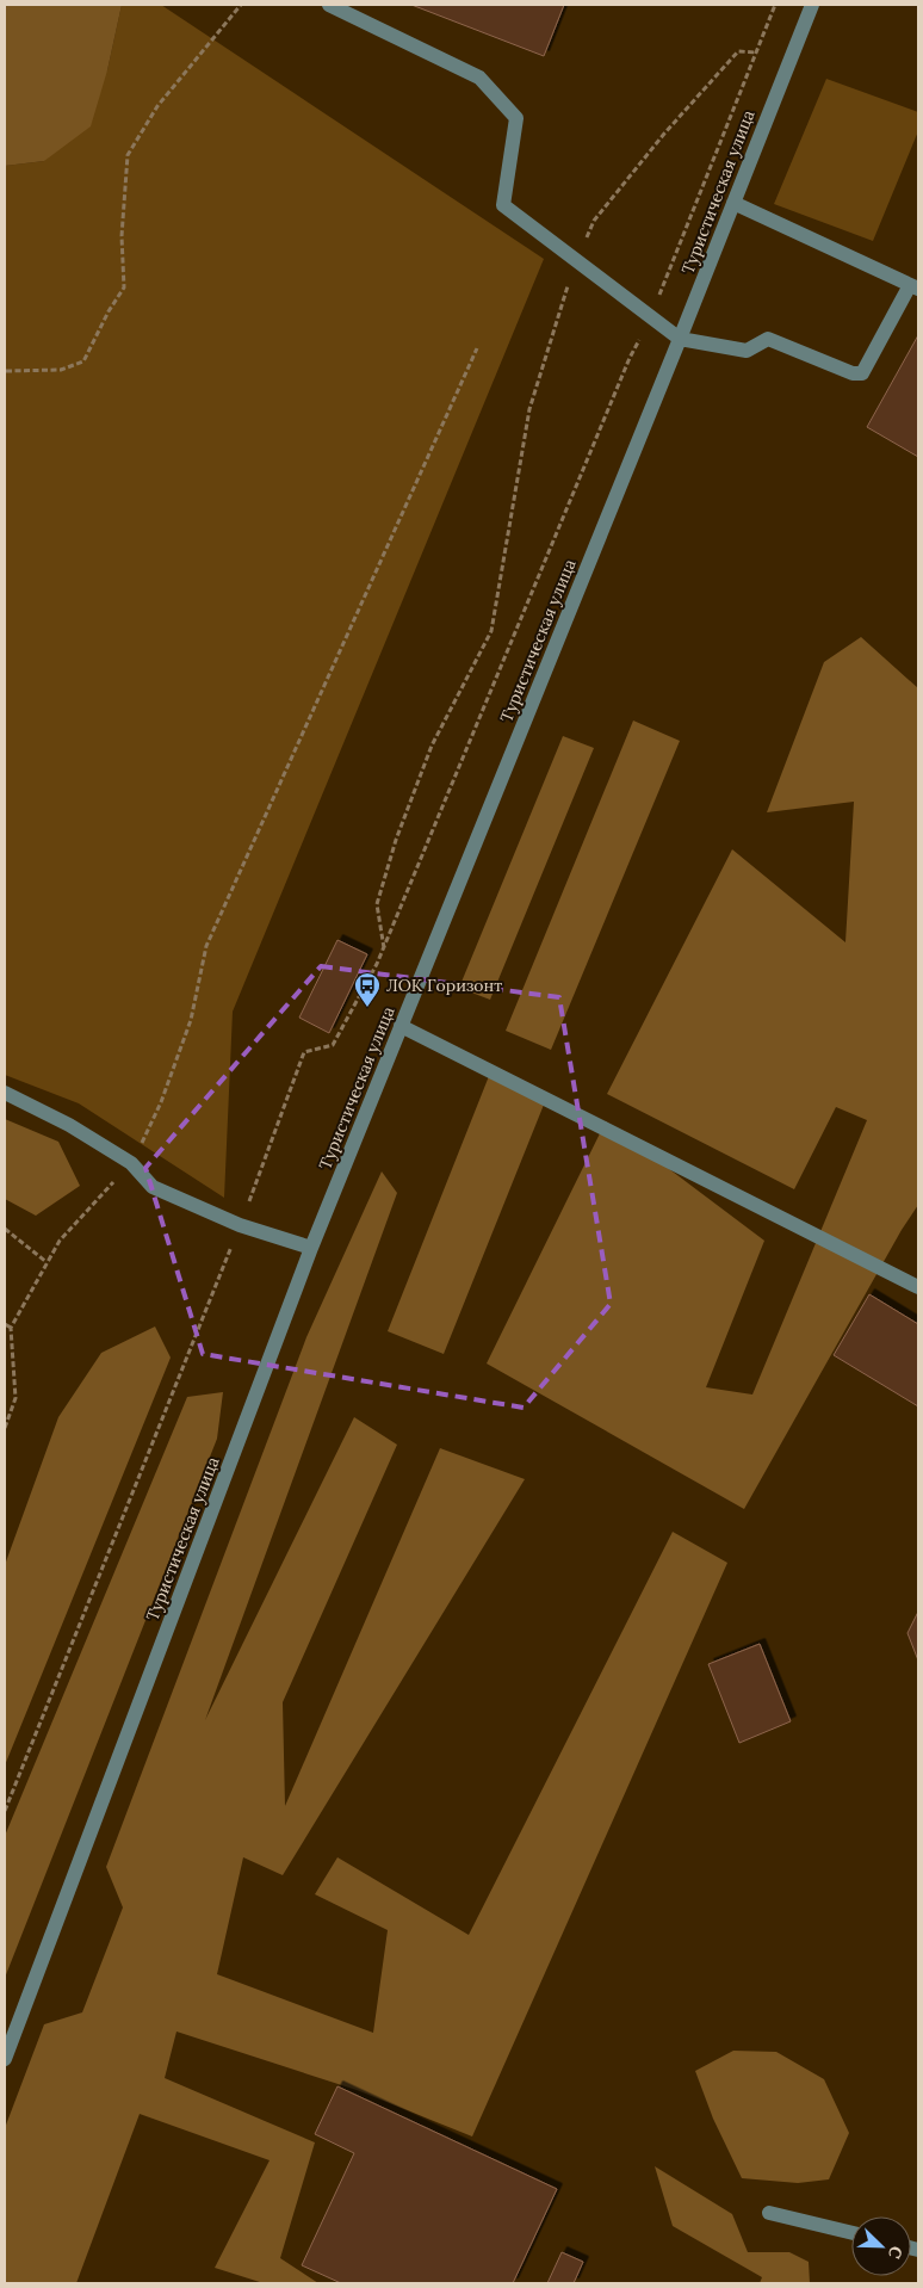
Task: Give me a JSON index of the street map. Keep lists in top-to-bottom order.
{
  "streets": {
    "street": ["Туристическая улица"]
  },
  "places": {
    "bus stop": ["ЛОК Горизонт"]
  },
  "north": "bottom right"
}
